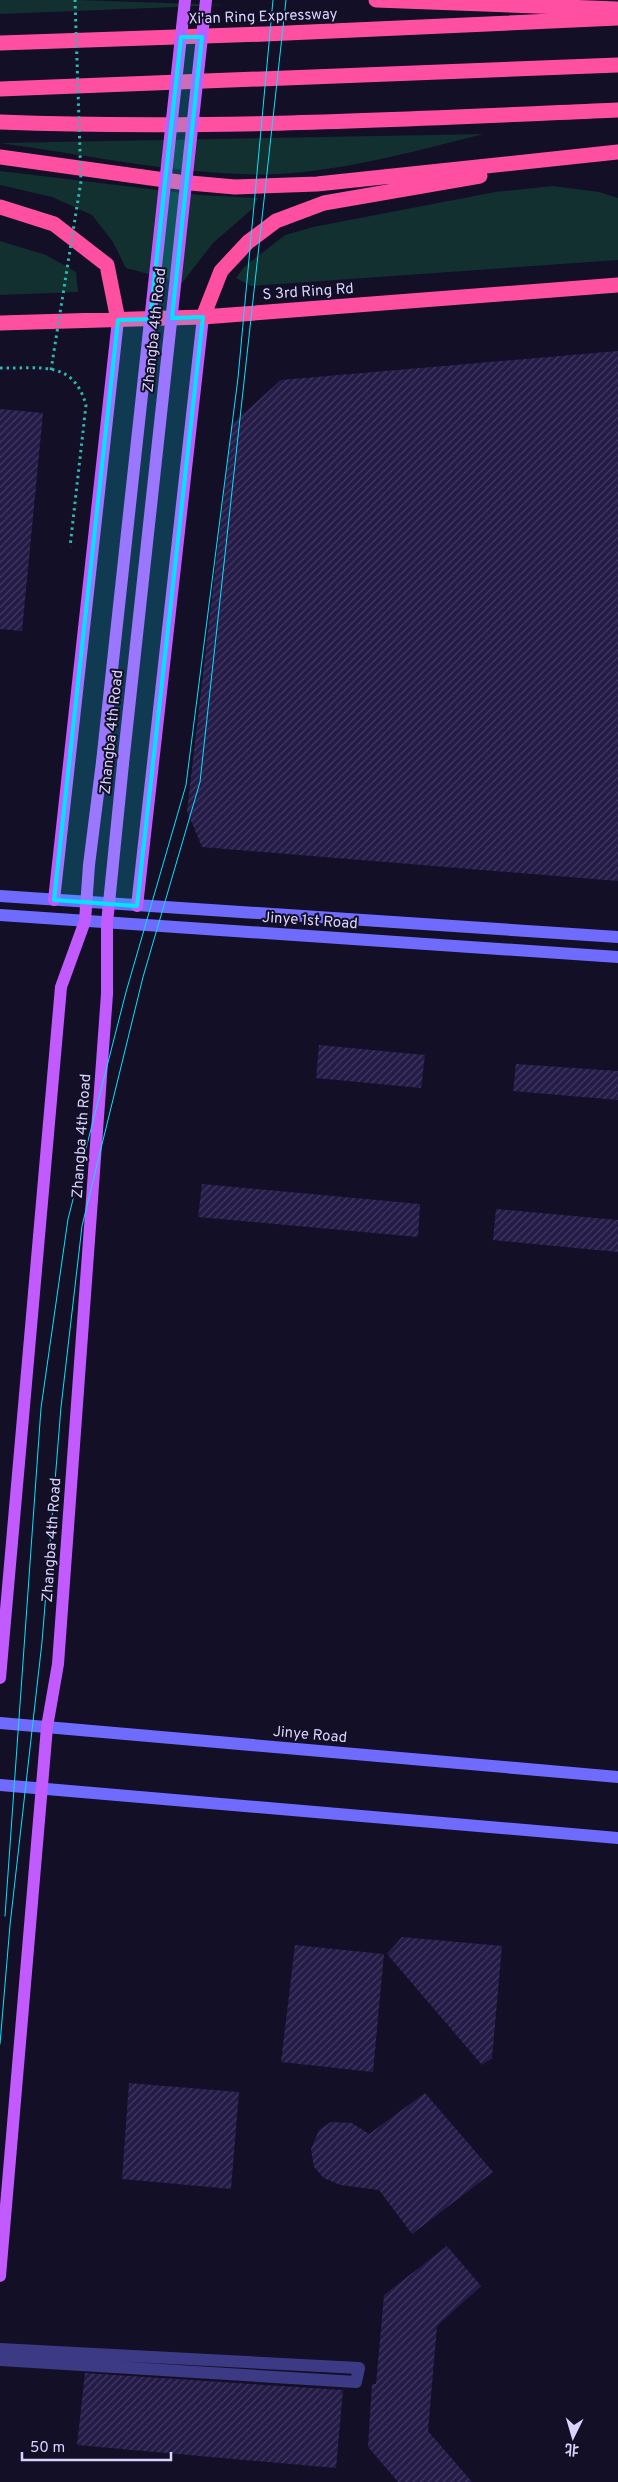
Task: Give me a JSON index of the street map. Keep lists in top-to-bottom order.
{
  "streets": {
    "highway": ["Xi'an Ring Expressway", "S 3rd Ring Rd"],
    "main road": ["Zhangba 4th Road"],
    "street": ["Jinye 1st Road", "Jinye Road"]
  },
  "crossings": [
    ["Zhangba 4th Road", "Jinye 1st Road"],
    ["Zhangba 4th Road", "Jinye Road"]
  ],
  "scale_bar": "50 m",
  "north": "bottom"
}
